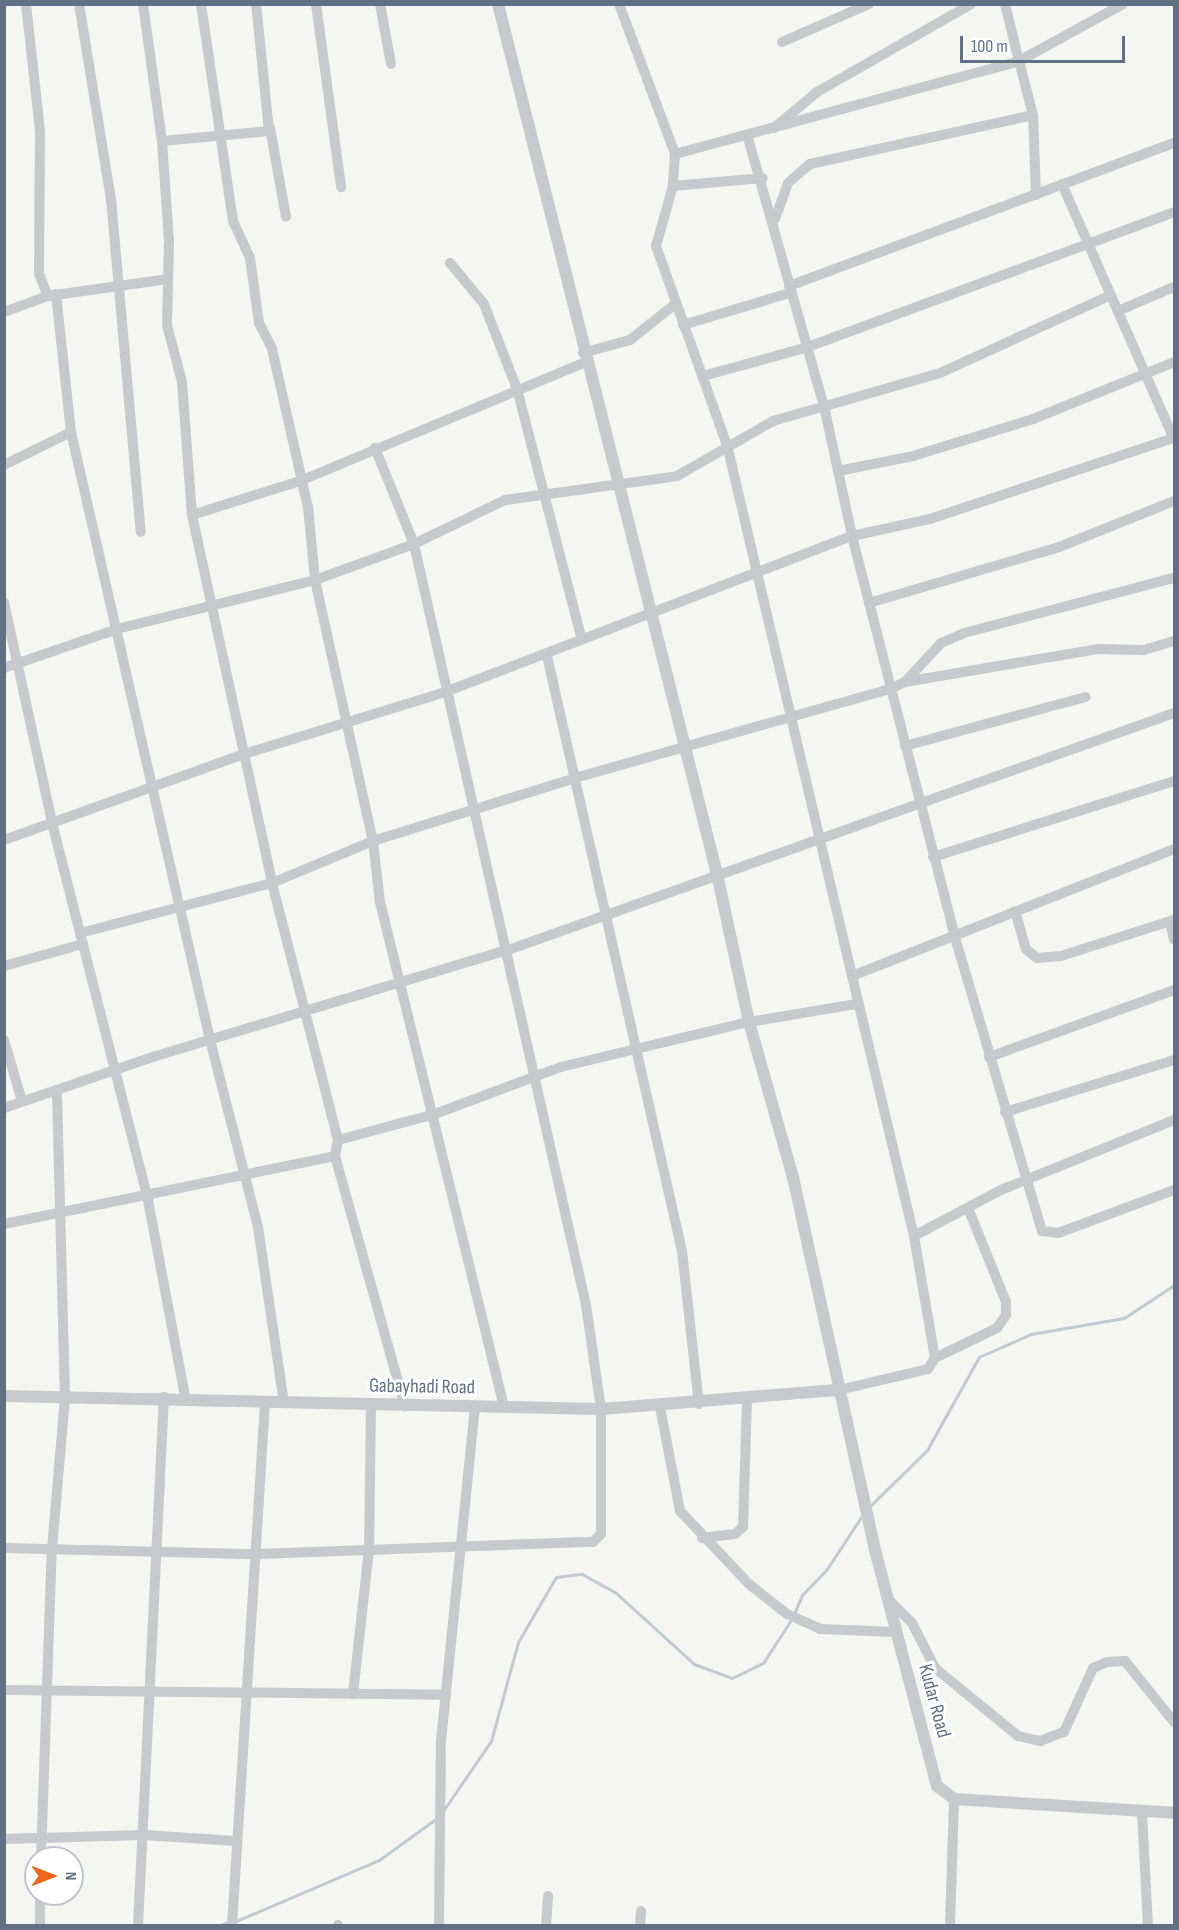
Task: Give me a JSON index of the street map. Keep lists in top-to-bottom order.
{
  "streets": {
    "street": ["Gabayhadi Road", "Kudar Road"]
  },
  "crossings": [
    ["Gabayhadi Road", "Kudar Road"]
  ],
  "scale_bar": "100 m",
  "north": "right"
}
